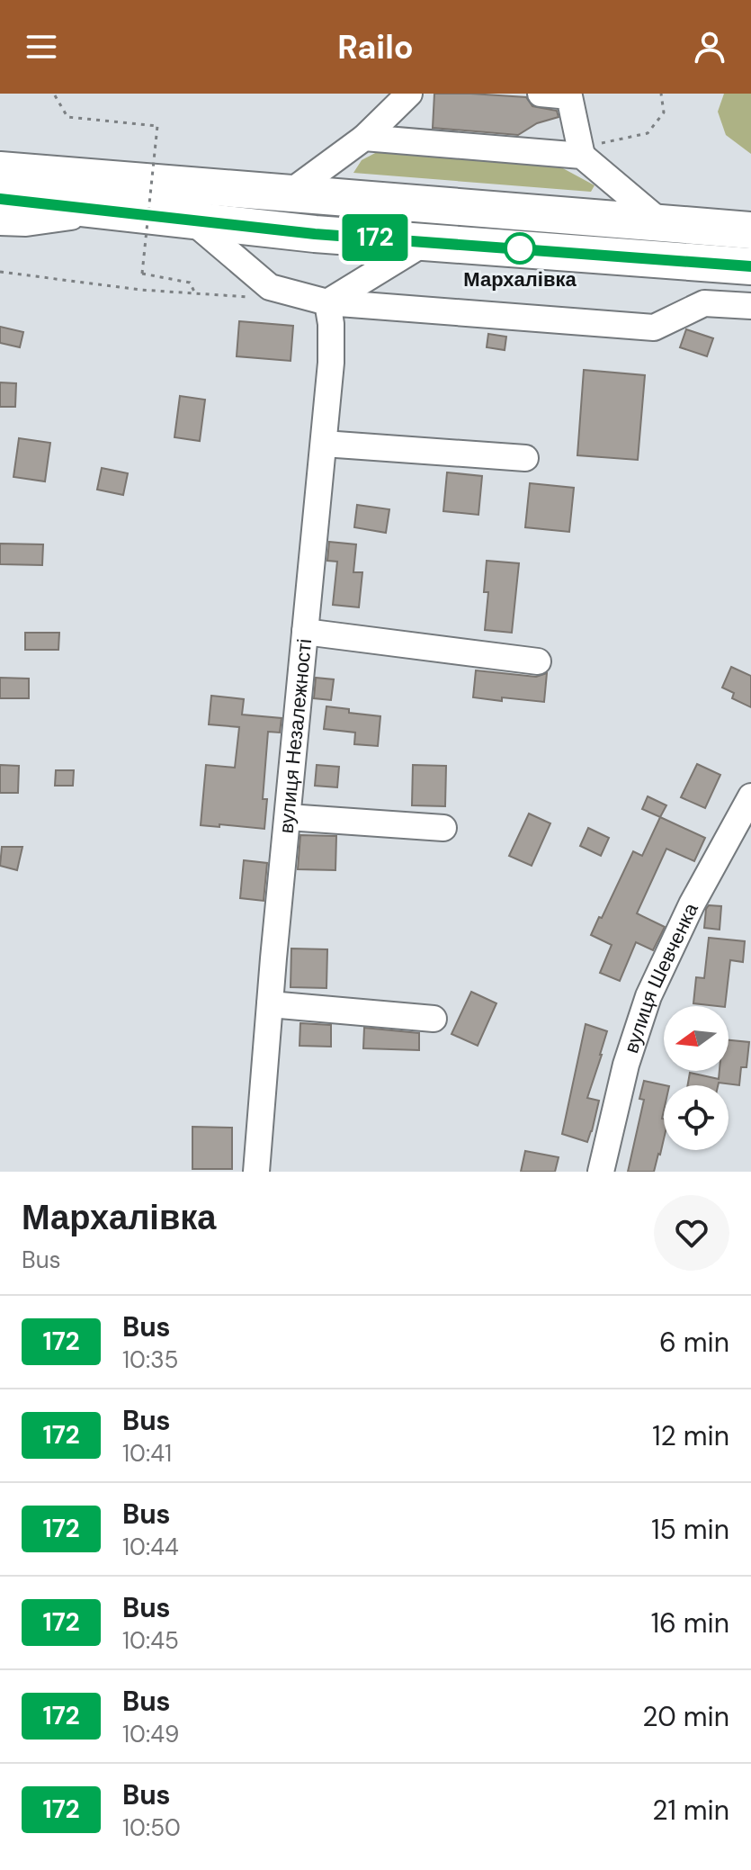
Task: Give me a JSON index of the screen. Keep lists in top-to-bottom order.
{
  "streets": {
    "street": ["вулиця Незалежності", "вулиця Шевченка"]
  },
  "places": ["Мархалівка"],
  "lines": ["bus line 172"],
  "north": "left",
  "page": {
    "header": "Railo",
    "on_map": "172",
    "heading": ["Мархалівка", "Bus"],
    "list": [
      {
        "mark": "172",
        "name": "Bus",
        "note": "10:35",
        "value": "6 min"
      },
      {
        "mark": "172",
        "name": "Bus",
        "note": "10:41",
        "value": "12 min"
      },
      {
        "mark": "172",
        "name": "Bus",
        "note": "10:44",
        "value": "15 min"
      },
      {
        "mark": "172",
        "name": "Bus",
        "note": "10:45",
        "value": "16 min"
      },
      {
        "mark": "172",
        "name": "Bus",
        "note": "10:49",
        "value": "20 min"
      },
      {
        "mark": "172",
        "name": "Bus",
        "note": "10:50",
        "value": "21 min"
      }
    ]
  }
}
